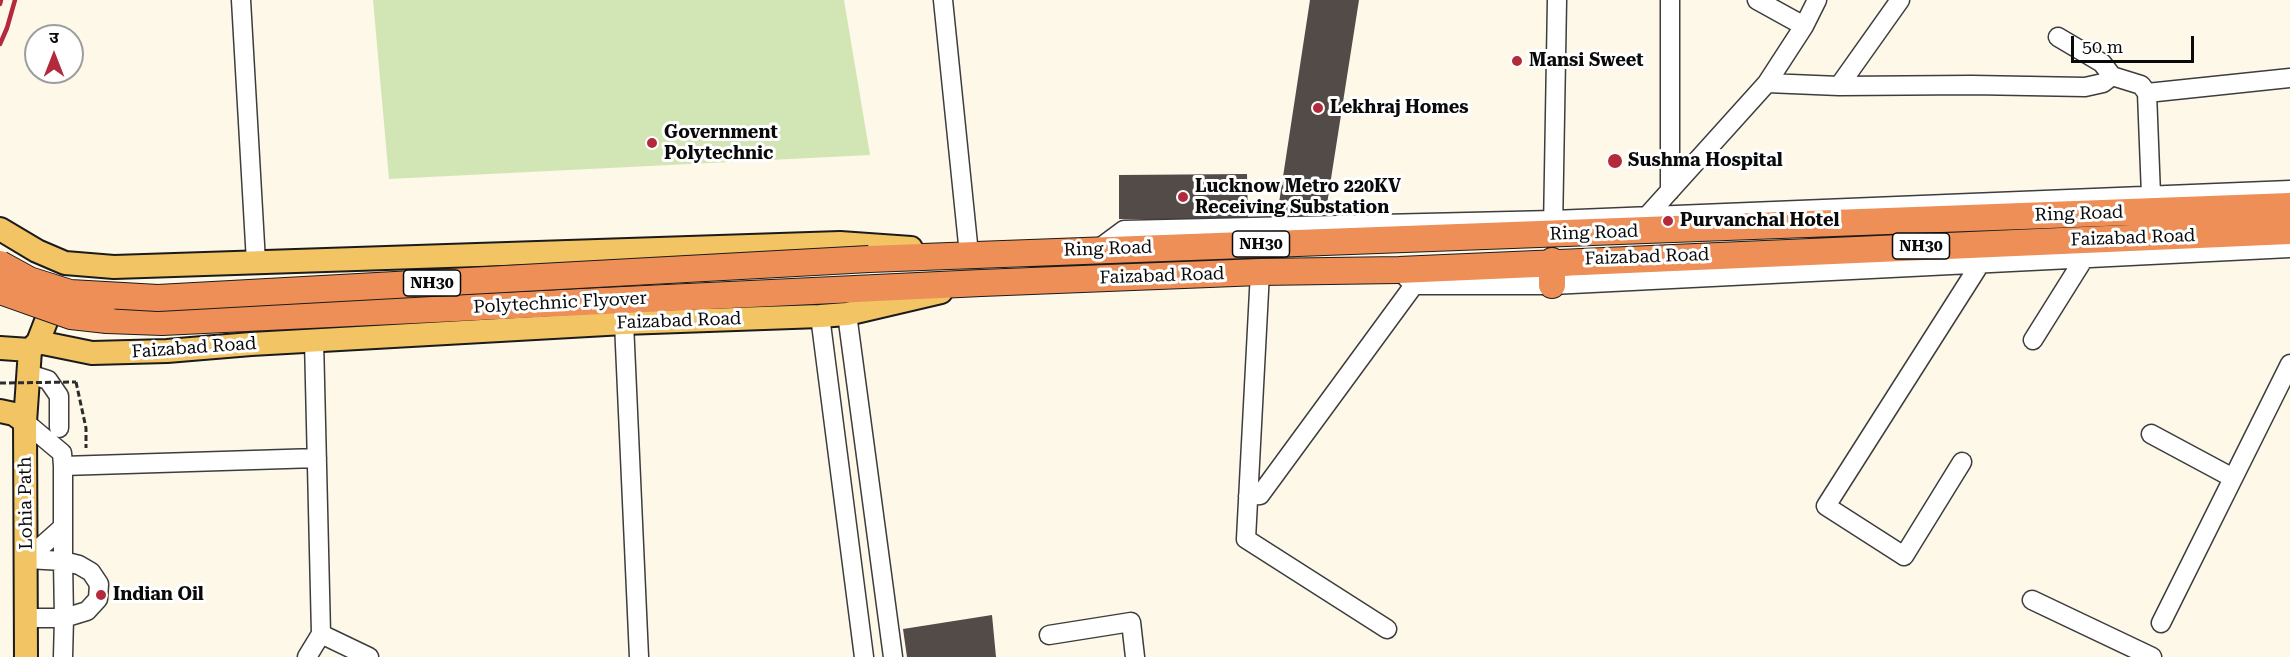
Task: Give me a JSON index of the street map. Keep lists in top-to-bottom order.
{
  "streets": {
    "highway": [
      "Ring Road",
      "Faizabad Road",
      "NH30",
      "Polytechnic Flyover"
    ],
    "main road": ["Lohia Path"]
  },
  "crossings": [
    ["Ring Road", "Polytechnic Flyover"],
    ["Faizabad Road", "Polytechnic Flyover"],
    ["Faizabad Road", "Lohia Path"]
  ],
  "places": [
    "Mansi Sweet",
    "Lekhraj Homes",
    "Government Polytechnic",
    "Sushma Hospital",
    "Lucknow Metro 220KV Receiving Substation",
    "Purvanchal Hotel",
    "Indian Oil"
  ],
  "scale_bar": "50 m",
  "north": "top"
}
